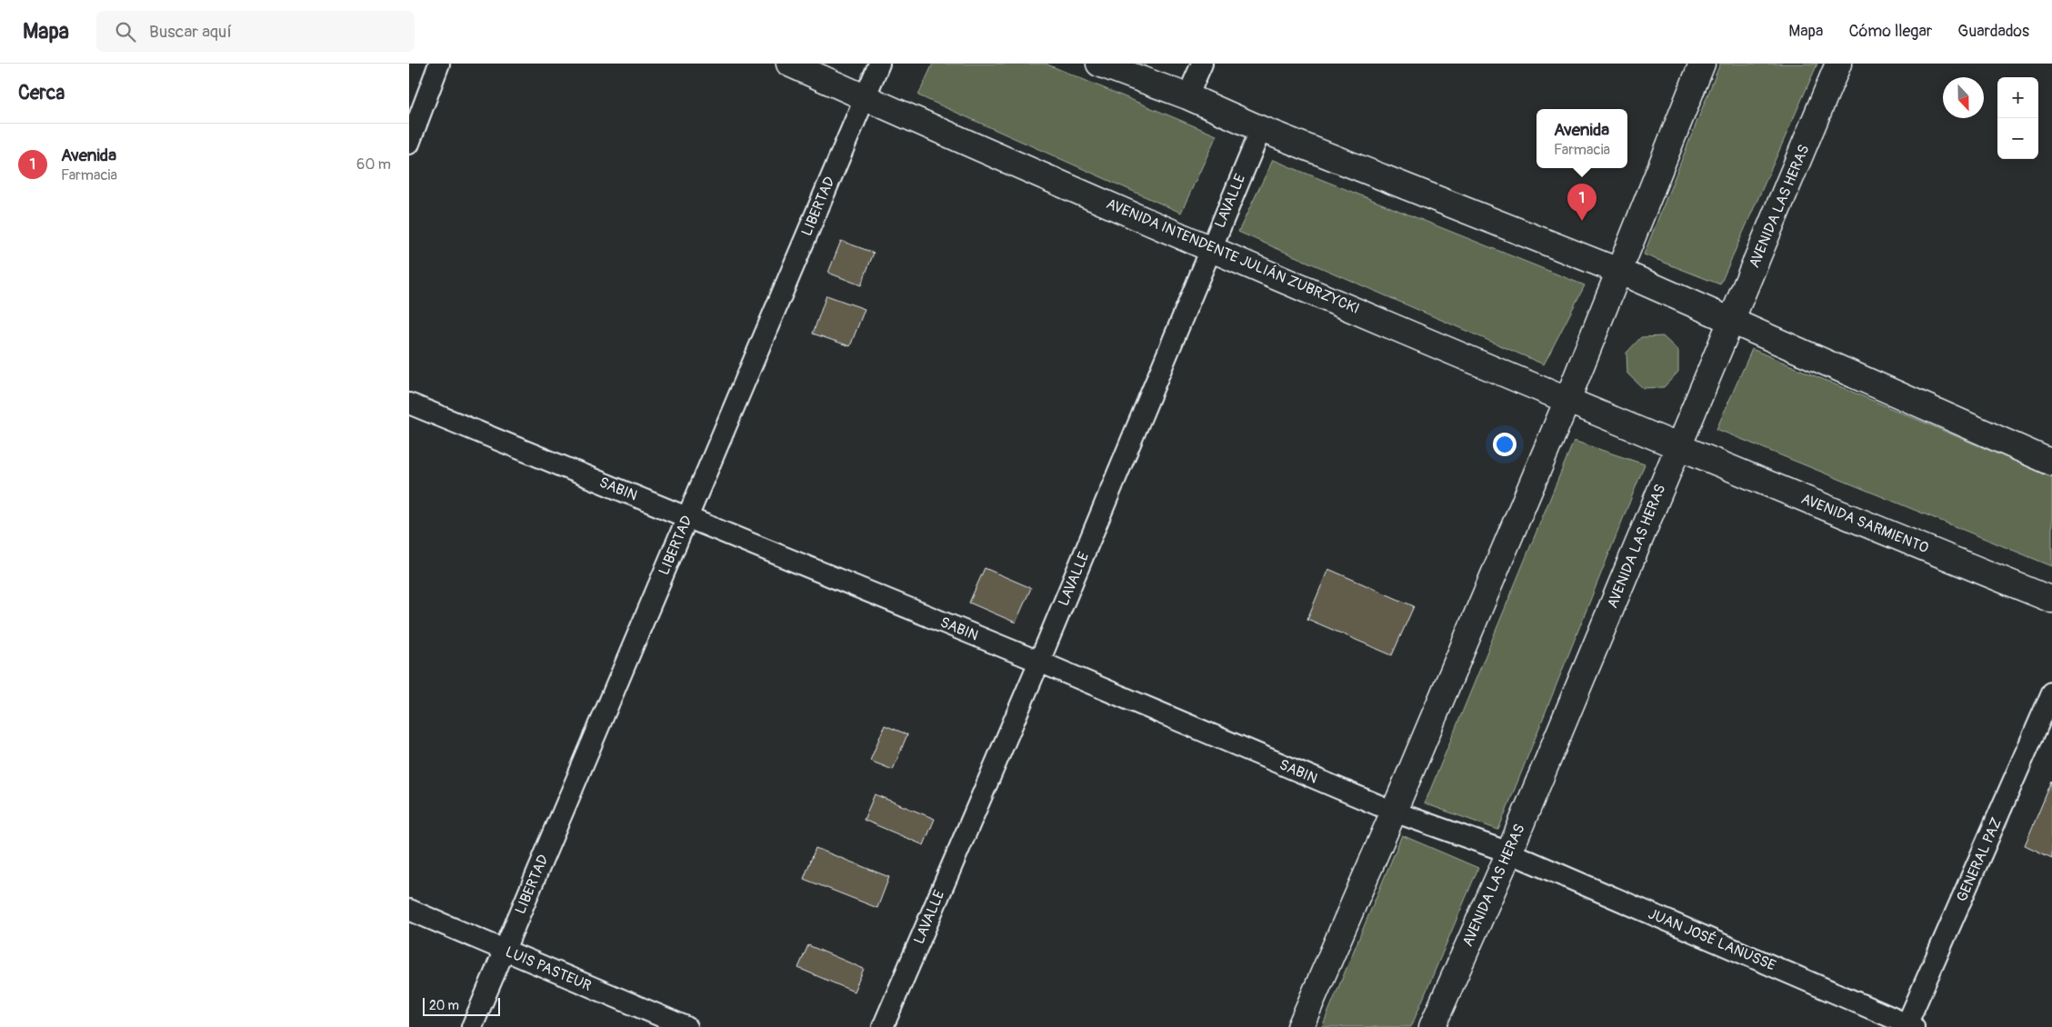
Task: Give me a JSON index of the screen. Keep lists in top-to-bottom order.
{
  "streets": {
    "main road": ["AVENIDA LAS HERAS", "AVENIDA INTENDENTE JULIÁN ZUBRZYCKI", "AVENIDA SARMIENTO"],
    "street": [
      "LAVALLE",
      "LIBERTAD",
      "SABIN",
      "GENERAL PAZ",
      "JUAN JOSÉ LANUSSE",
      "LUIS PASTEUR"
    ]
  },
  "crossings": [
    ["LAVALLE", "AVENIDA INTENDENTE JULIÁN ZUBRZYCKI"],
    ["LAVALLE", "SABIN"],
    ["LIBERTAD", "AVENIDA INTENDENTE JULIÁN ZUBRZYCKI"],
    ["LIBERTAD", "SABIN"],
    ["LIBERTAD", "LUIS PASTEUR"],
    ["AVENIDA LAS HERAS", "AVENIDA INTENDENTE JULIÁN ZUBRZYCKI"],
    ["AVENIDA LAS HERAS", "SABIN"],
    ["AVENIDA LAS HERAS", "AVENIDA SARMIENTO"],
    ["AVENIDA LAS HERAS", "JUAN JOSÉ LANUSSE"],
    ["AVENIDA INTENDENTE JULIÁN ZUBRZYCKI", "AVENIDA SARMIENTO"],
    ["SABIN", "JUAN JOSÉ LANUSSE"],
    ["GENERAL PAZ", "JUAN JOSÉ LANUSSE"]
  ],
  "scale_bar": "20 m",
  "north": "bottom",
  "page": {
    "header": "Mapa",
    "search": "Buscar aquí",
    "nav": ["Mapa", "Cómo llegar", "Guardados"],
    "heading": "Cerca",
    "map_buttons": ["+", "−"],
    "popup": ["Avenida", "Farmacia"],
    "list": [
      {
        "mark": "1",
        "name": "Avenida",
        "note": "Farmacia",
        "value": "60 m"
      }
    ],
    "pins": "1",
    "scale": "20 m"
  }
}
